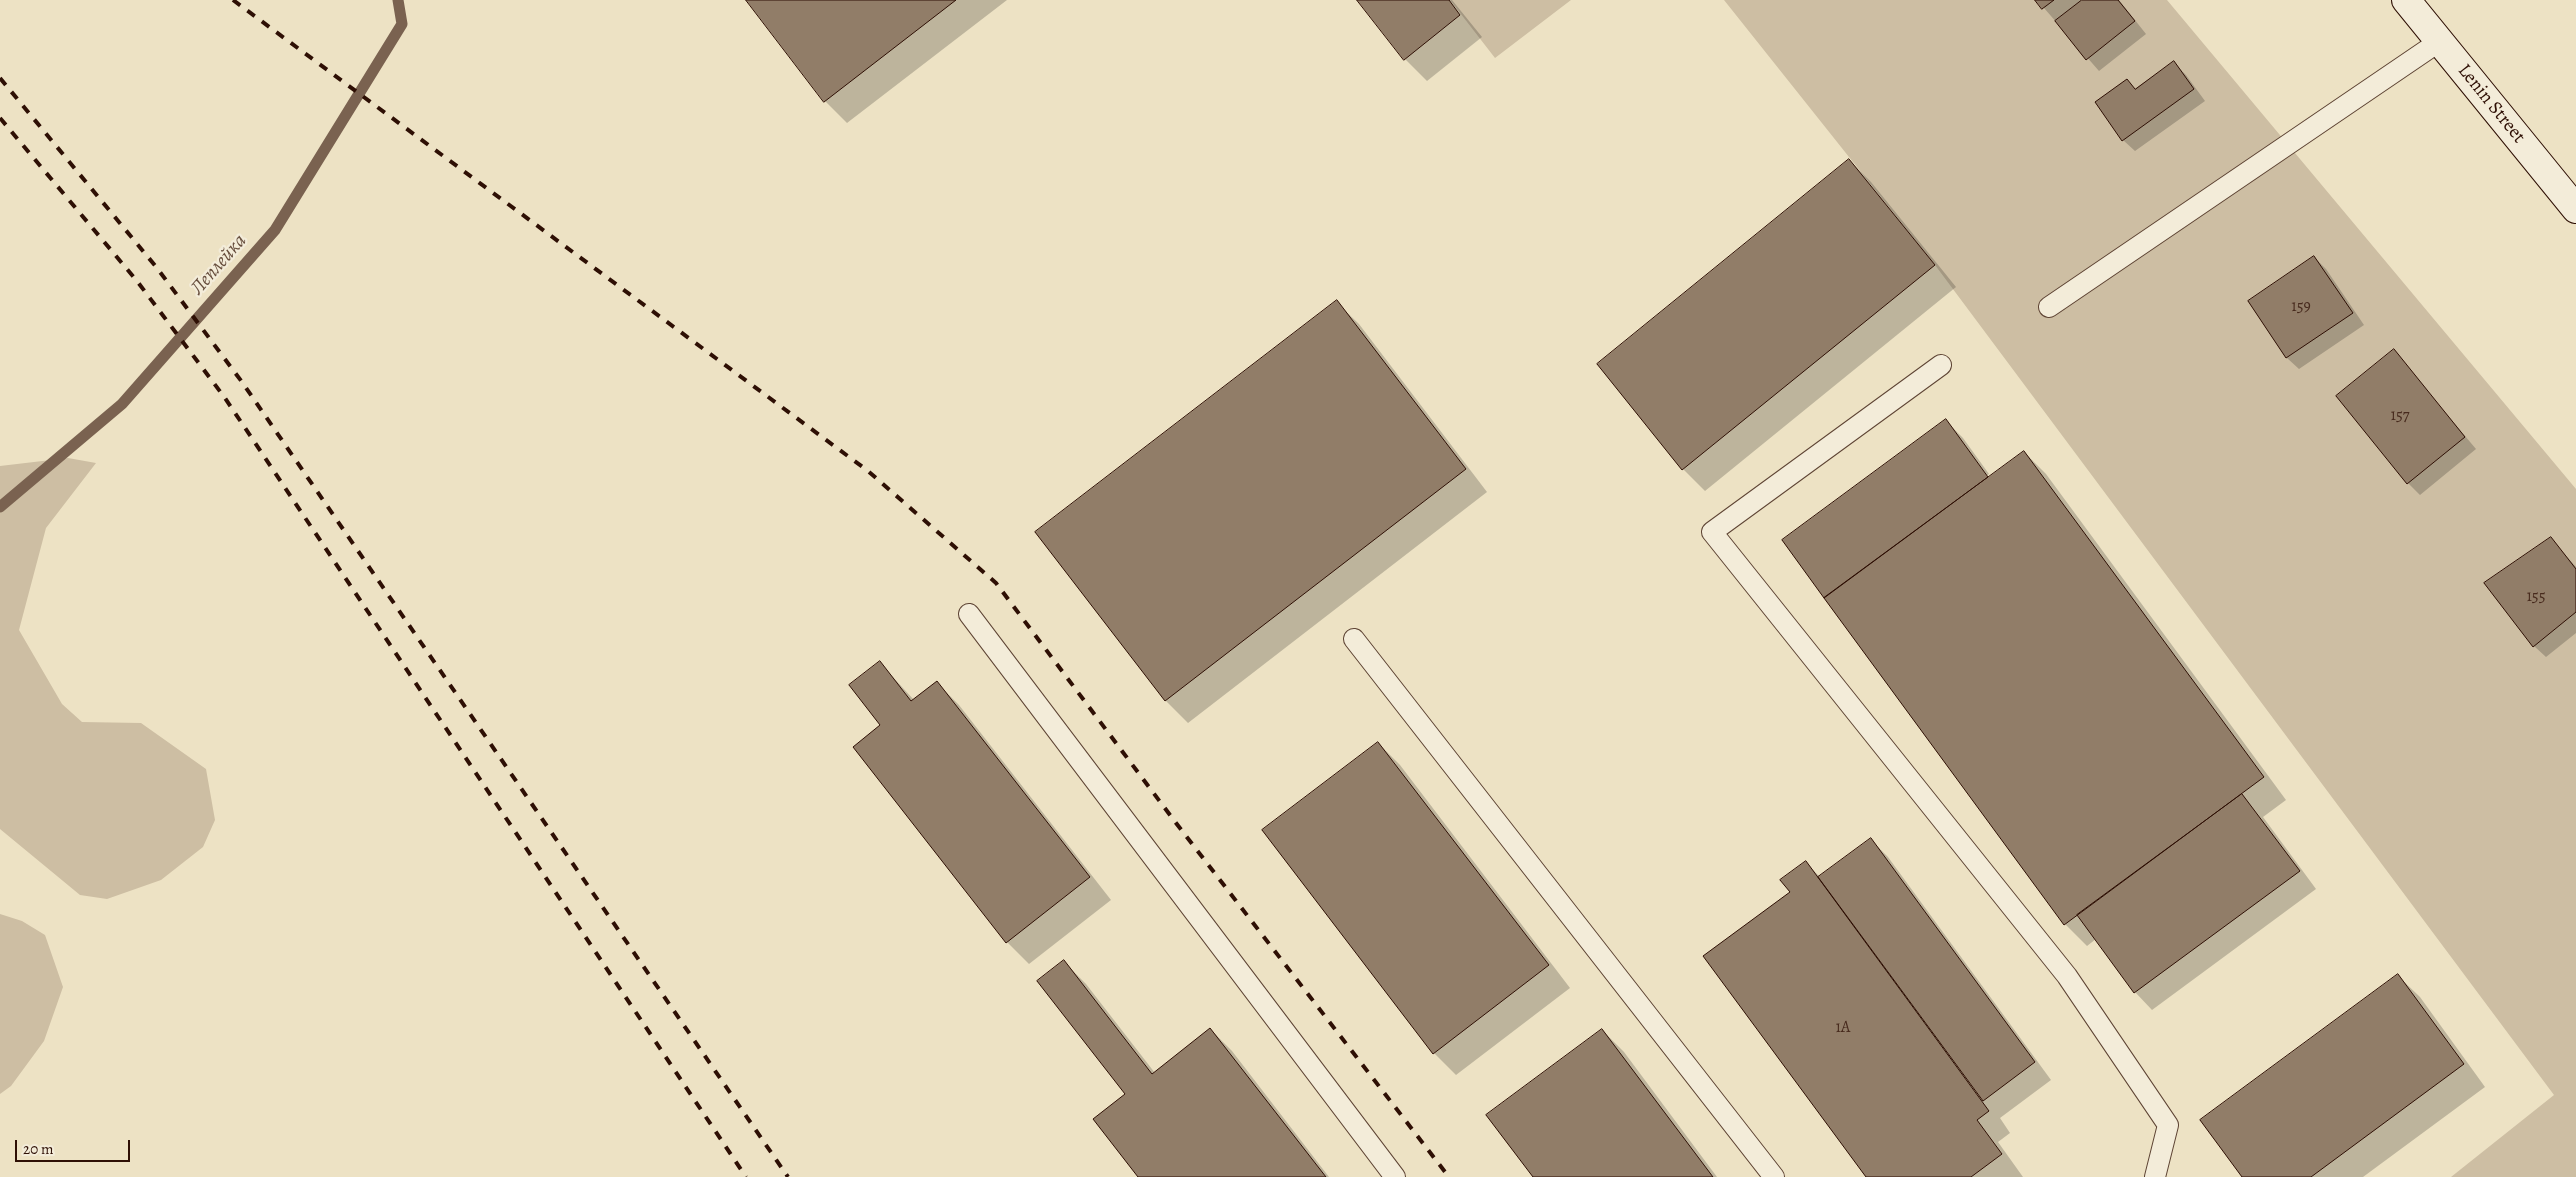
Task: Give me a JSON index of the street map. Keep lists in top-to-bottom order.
{
  "streets": {
    "main road": ["Lenin Street"]
  },
  "water": ["Леплейка"],
  "house_numbers": [
    "159",
    "157",
    "155",
    "1А"
  ],
  "scale_bar": "20 m"
}
